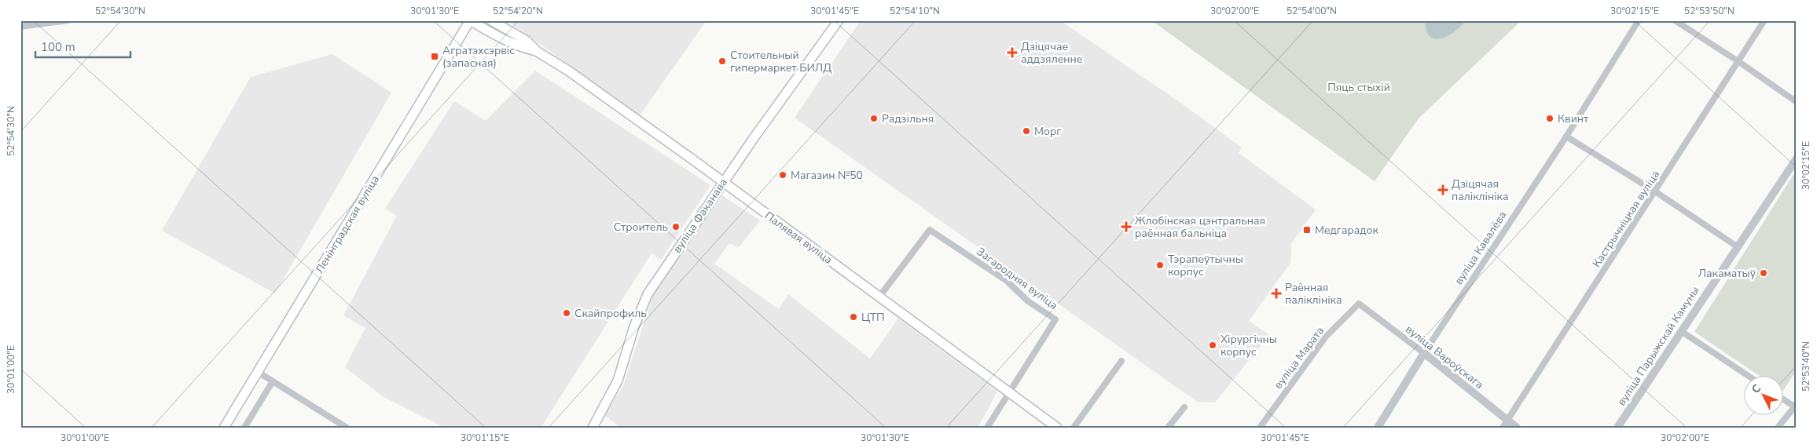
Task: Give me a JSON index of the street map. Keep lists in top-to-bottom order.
{
  "streets": {
    "main road": ["вуліца Факанава", "Ленінградская вуліца", "Палявая вуліца"],
    "street": [
      "Кастрычніцкая вуліца",
      "вуліца Кавалёва",
      "Загародняя вуліца",
      "вуліца Парыжскай Камуны",
      "вуліца Вароўскага",
      "вуліца Марата"
    ]
  },
  "crossings": [
    ["вуліца Факанава", "Палявая вуліца"],
    ["Кастрычніцкая вуліца", "вуліца Вароўскага"],
    ["Ленінградская вуліца", "Палявая вуліца"],
    ["Палявая вуліца", "Загародняя вуліца"],
    ["вуліца Кавалёва", "вуліца Вароўскага"],
    ["вуліца Вароўскага", "вуліца Марата"]
  ],
  "parks": ["Пяць стыхій"],
  "places": {
    "health": [
      "Дзіцячае аддзяленне",
      "Дзіцячая паліклініка",
      "Жлобінская цэнтральная раённая бальніца",
      "Раённая паліклініка"
    ],
    "transit": ["Агратэхсэрвіс (запасная)", "Медгарадок"],
    "other": [
      "Стоительный гипермаркет БИЛД",
      "Радзільня",
      "Квинт",
      "Морг",
      "Магазин №50",
      "Строитель",
      "Тэрапеўтычны корпус",
      "Лакаматыў",
      "Скайпрофиль",
      "ЦТП",
      "Хірургічны корпус"
    ]
  },
  "scale_bar": "100 m",
  "north": "top left",
  "coordinates": [
    "52°54'30\"N",
    "30°01'30\"E",
    "52°54'20\"N",
    "30°01'45\"E",
    "52°54'10\"N",
    "30°02'00\"E",
    "52°54'00\"N",
    "30°02'15\"E",
    "52°53'50\"N",
    "52°53'40\"N",
    "30°01'00\"E",
    "30°01'15\"E"
  ]
}
